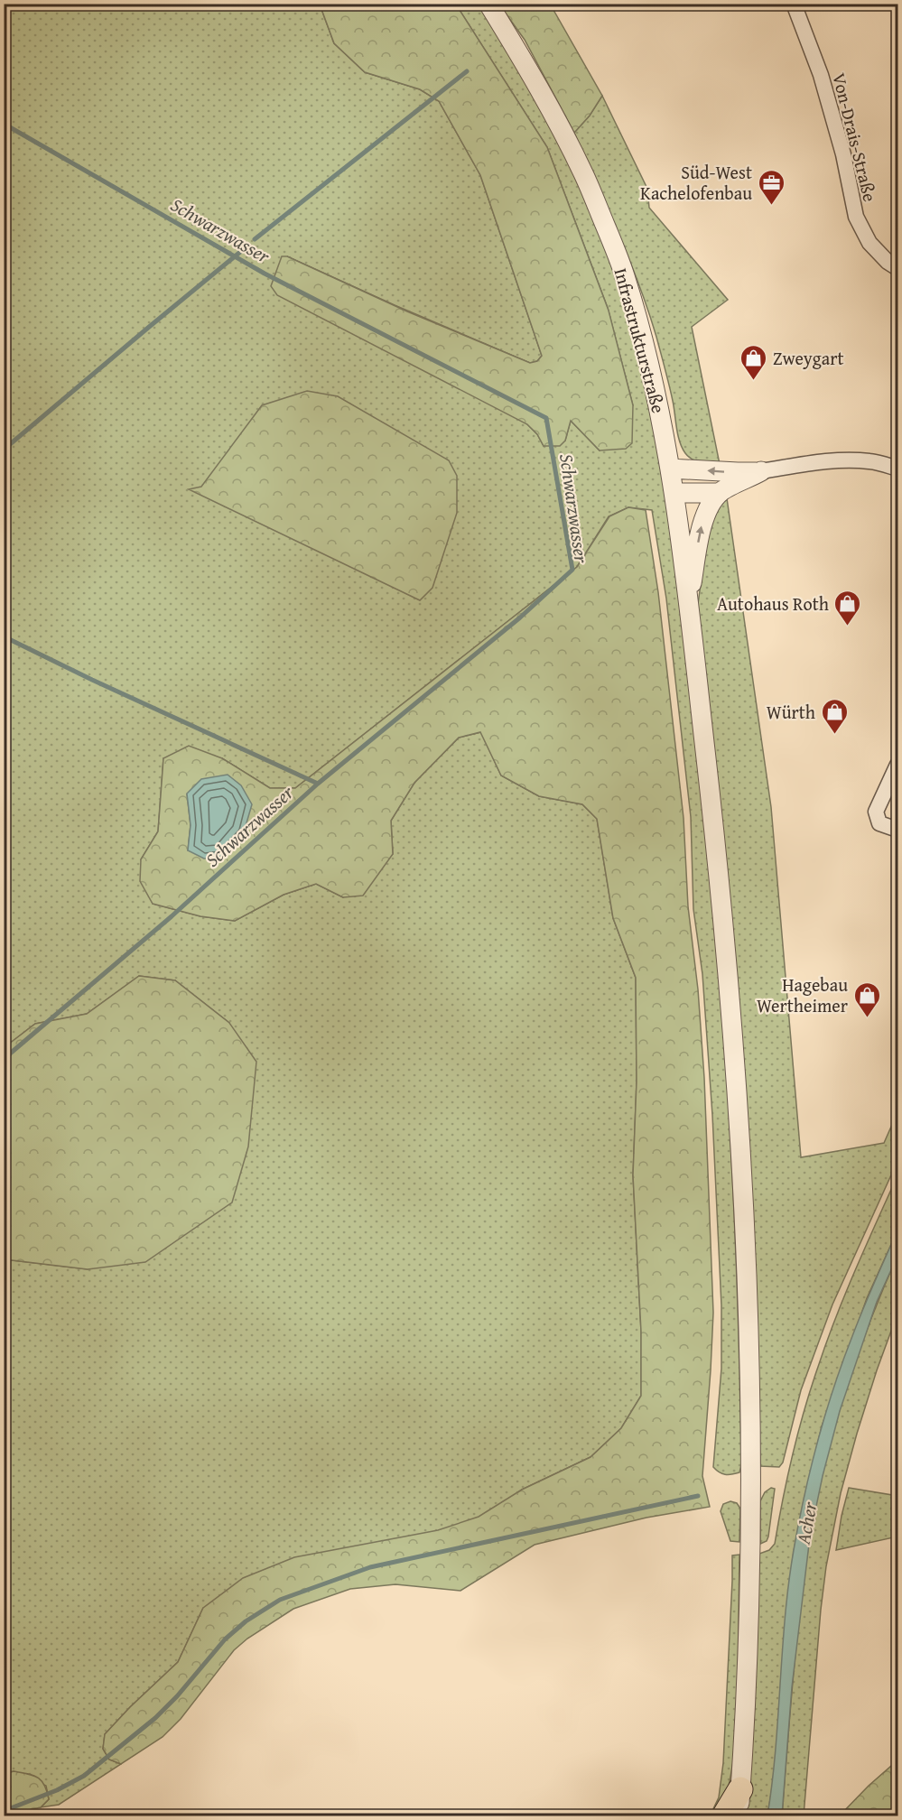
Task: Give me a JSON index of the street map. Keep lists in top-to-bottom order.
{
  "streets": {
    "street": ["Von-Drais-Straße", "Infrastrukturstraße"]
  },
  "water": ["Schwarzwasser", "Acher"],
  "places": {
    "office": ["Süd-West Kachelofenbau"],
    "shop": [
      "Zweygart",
      "Autohaus Roth",
      "Würth",
      "Hagebau Wertheimer"
    ]
  }
}
